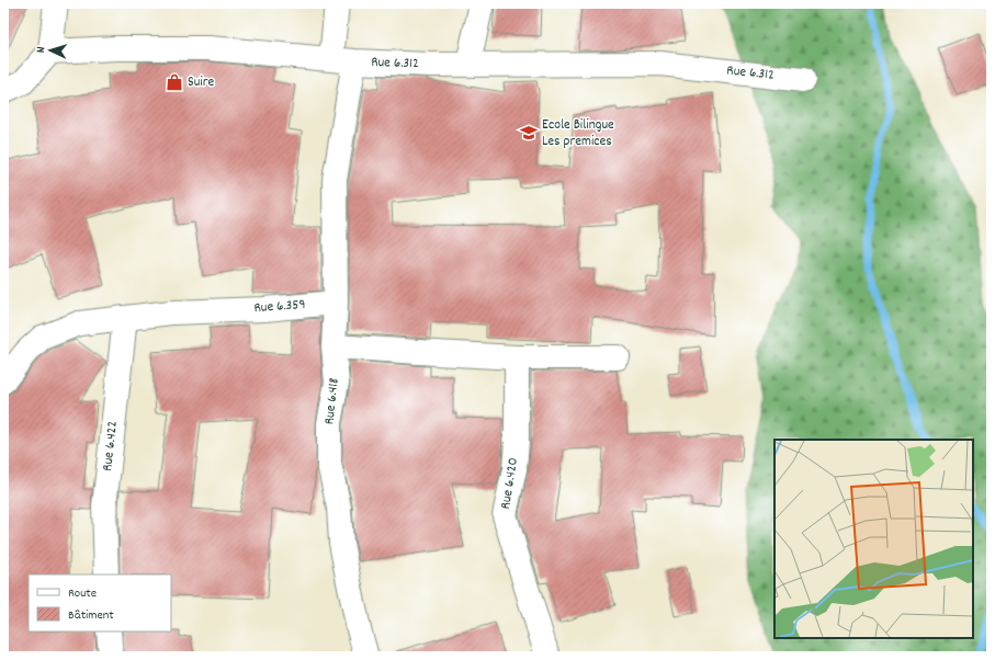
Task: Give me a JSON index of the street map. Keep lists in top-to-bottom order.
{
  "streets": {
    "street": [
      "Rue 6.312",
      "Rue 6.359",
      "Rue 6.418",
      "Rue 6.422",
      "Rue 6.420"
    ]
  },
  "crossings": [
    ["Rue 6.359", "Rue 6.418"],
    ["Rue 6.359", "Rue 6.422"]
  ],
  "places": {
    "shop": ["Suire"],
    "school or university": ["Ecole Bilingue Les premices"]
  },
  "legend": ["Route", "Bâtiment"],
  "north": "left"
}
